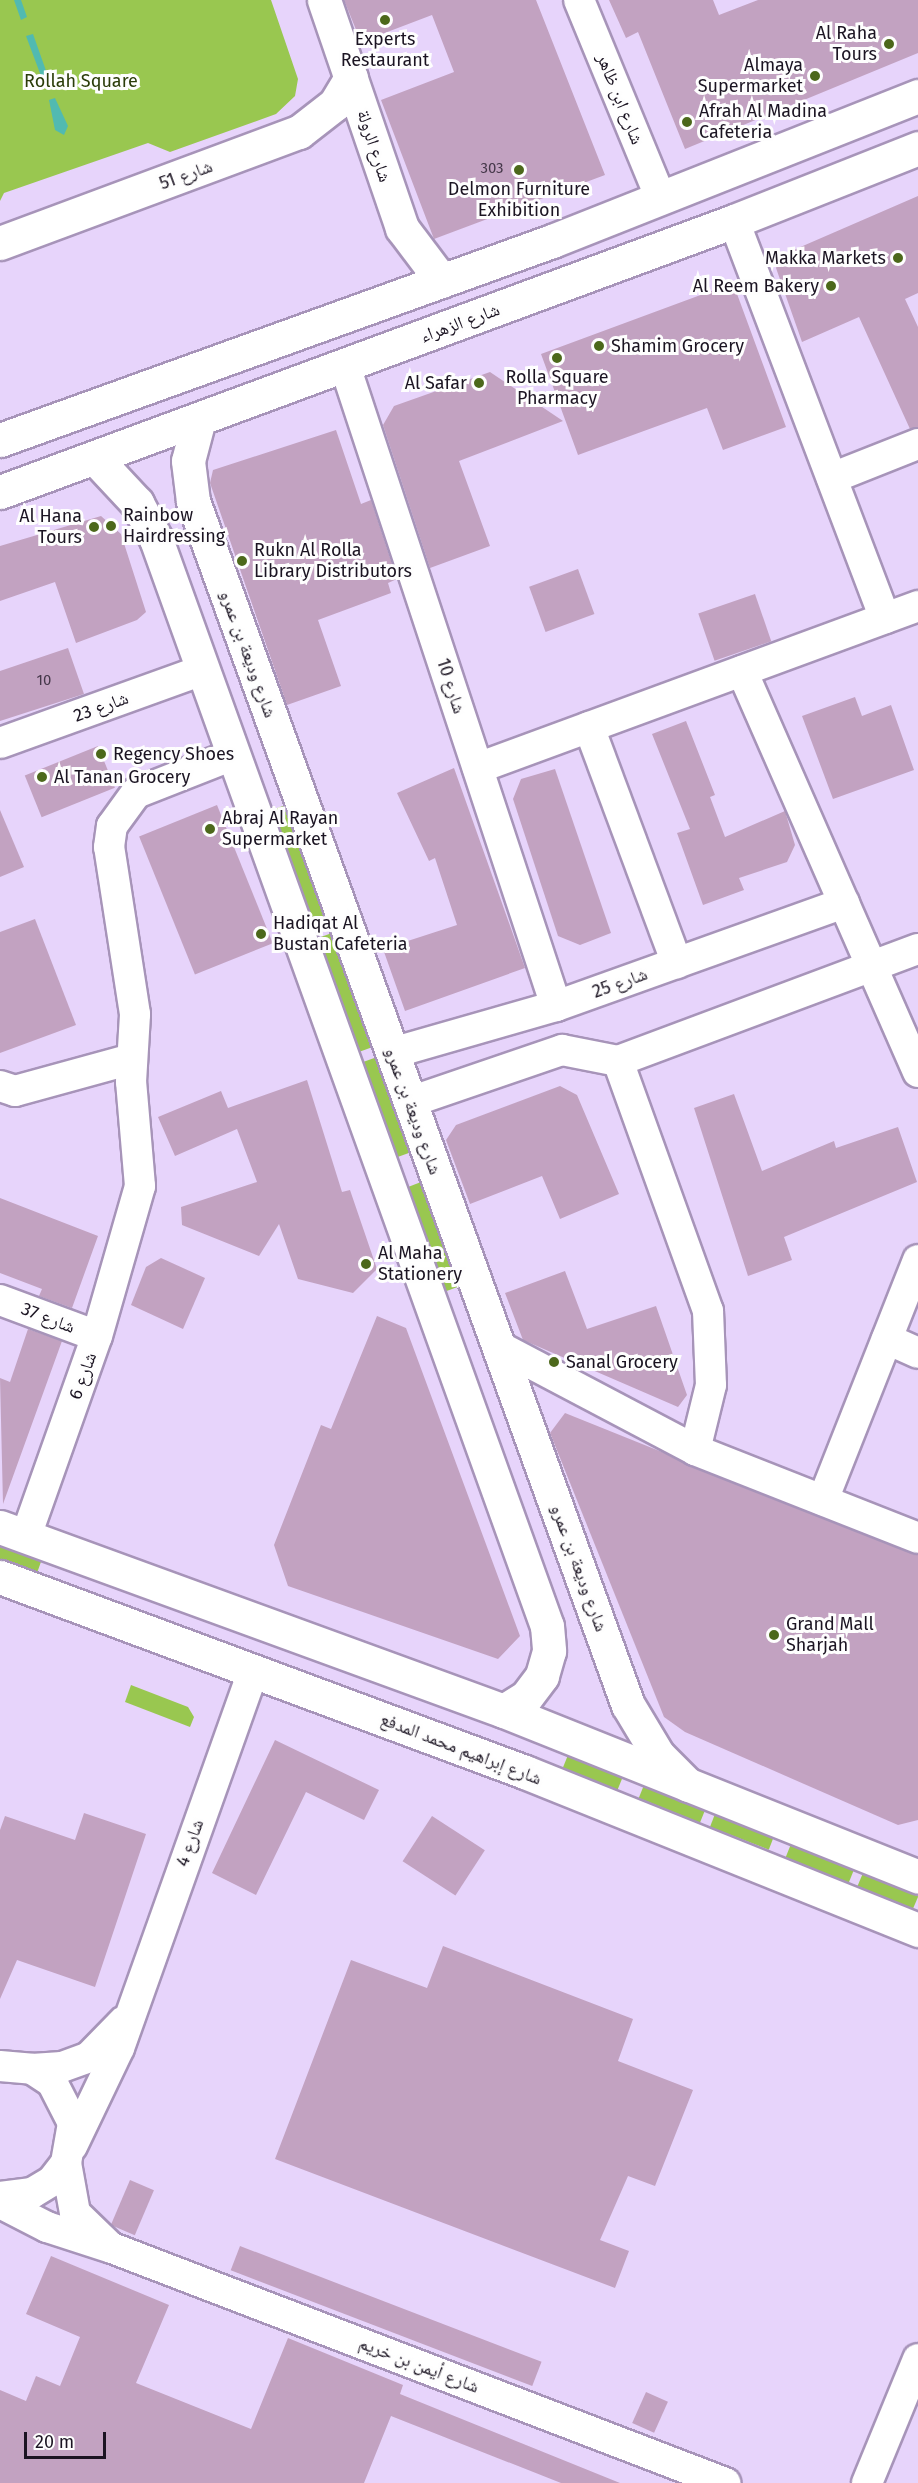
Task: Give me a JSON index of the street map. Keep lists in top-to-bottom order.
{
  "streets": {
    "main road": [
      "شارع الرولة",
      "شارع 51",
      "شارع الزهراء",
      "شارع وديعة بن عمرو",
      "شارع إبراهيم محمد المدفع"
    ],
    "street": [
      "شارع ابن ظاهر",
      "شارع 10",
      "شارع 23",
      "شارع 25",
      "شارع 37",
      "شارع 6",
      "شارع 4",
      "شارع أيمن بن خريم"
    ]
  },
  "crossings": [
    ["شارع الرولة", "شارع 51"],
    ["شارع الزهراء", "شارع وديعة بن عمرو"],
    ["شارع الزهراء", "شارع 10"],
    ["شارع وديعة بن عمرو", "شارع 25"],
    ["شارع 10", "شارع 25"],
    ["شارع 37", "شارع 6"],
    ["شارع إبراهيم محمد المدفع", "شارع 4"],
    ["شارع 4", "شارع أيمن بن خريم"]
  ],
  "parks": ["Rollah Square"],
  "places": [
    "Experts Restaurant",
    "Al Raha Tours",
    "Almaya Supermarket",
    "Afrah Al Madina Cafeteria",
    "Delmon Furniture Exhibition",
    "Makka Markets",
    "Al Reem Bakery",
    "Shamim Grocery",
    "Rolla Square Pharmacy",
    "Al Safar",
    "Rainbow Hairdressing",
    "Al Hana Tours",
    "Rukn Al Rolla Library Distributors",
    "Regency Shoes",
    "Al Tanan Grocery",
    "Abraj Al Rayan Supermarket",
    "Hadiqat Al Bustan Cafeteria",
    "Al Maha Stationery",
    "Sanal Grocery",
    "Grand Mall Sharjah"
  ],
  "house_numbers": ["303", "10"],
  "scale_bar": "20 m"
}
